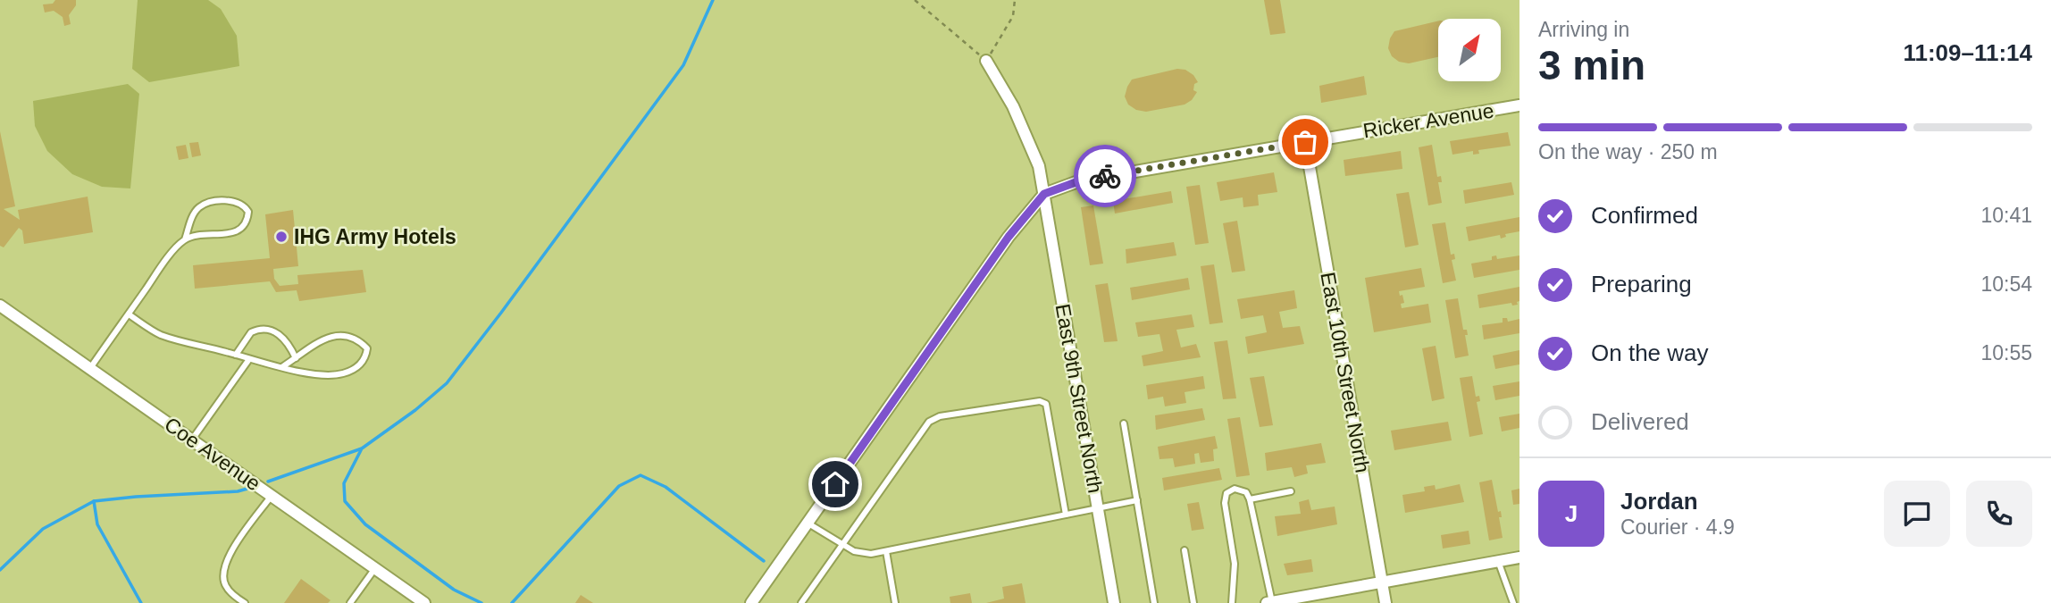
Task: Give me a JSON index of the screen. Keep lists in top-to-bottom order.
{
  "streets": {
    "street": [
      "Ricker Avenue",
      "East 10th Street North",
      "East 9th Street North",
      "Coe Avenue"
    ]
  },
  "crossings": [
    ["Ricker Avenue", "East 10th Street North"],
    ["Ricker Avenue", "East 9th Street North"]
  ],
  "places": ["IHG Army Hotels"],
  "north": "top right",
  "page": {
    "heading": ["3 min", "Arriving in", "11:09–11:14"],
    "panel": ["Jordan", "Courier · 4.9"],
    "bar": "On the way · 250 m",
    "list": [
      ["Confirmed", "10:41"],
      ["Preparing", "10:54"],
      ["On the way", "10:55"],
      "Delivered"
    ],
    "round": "J"
  }
}
